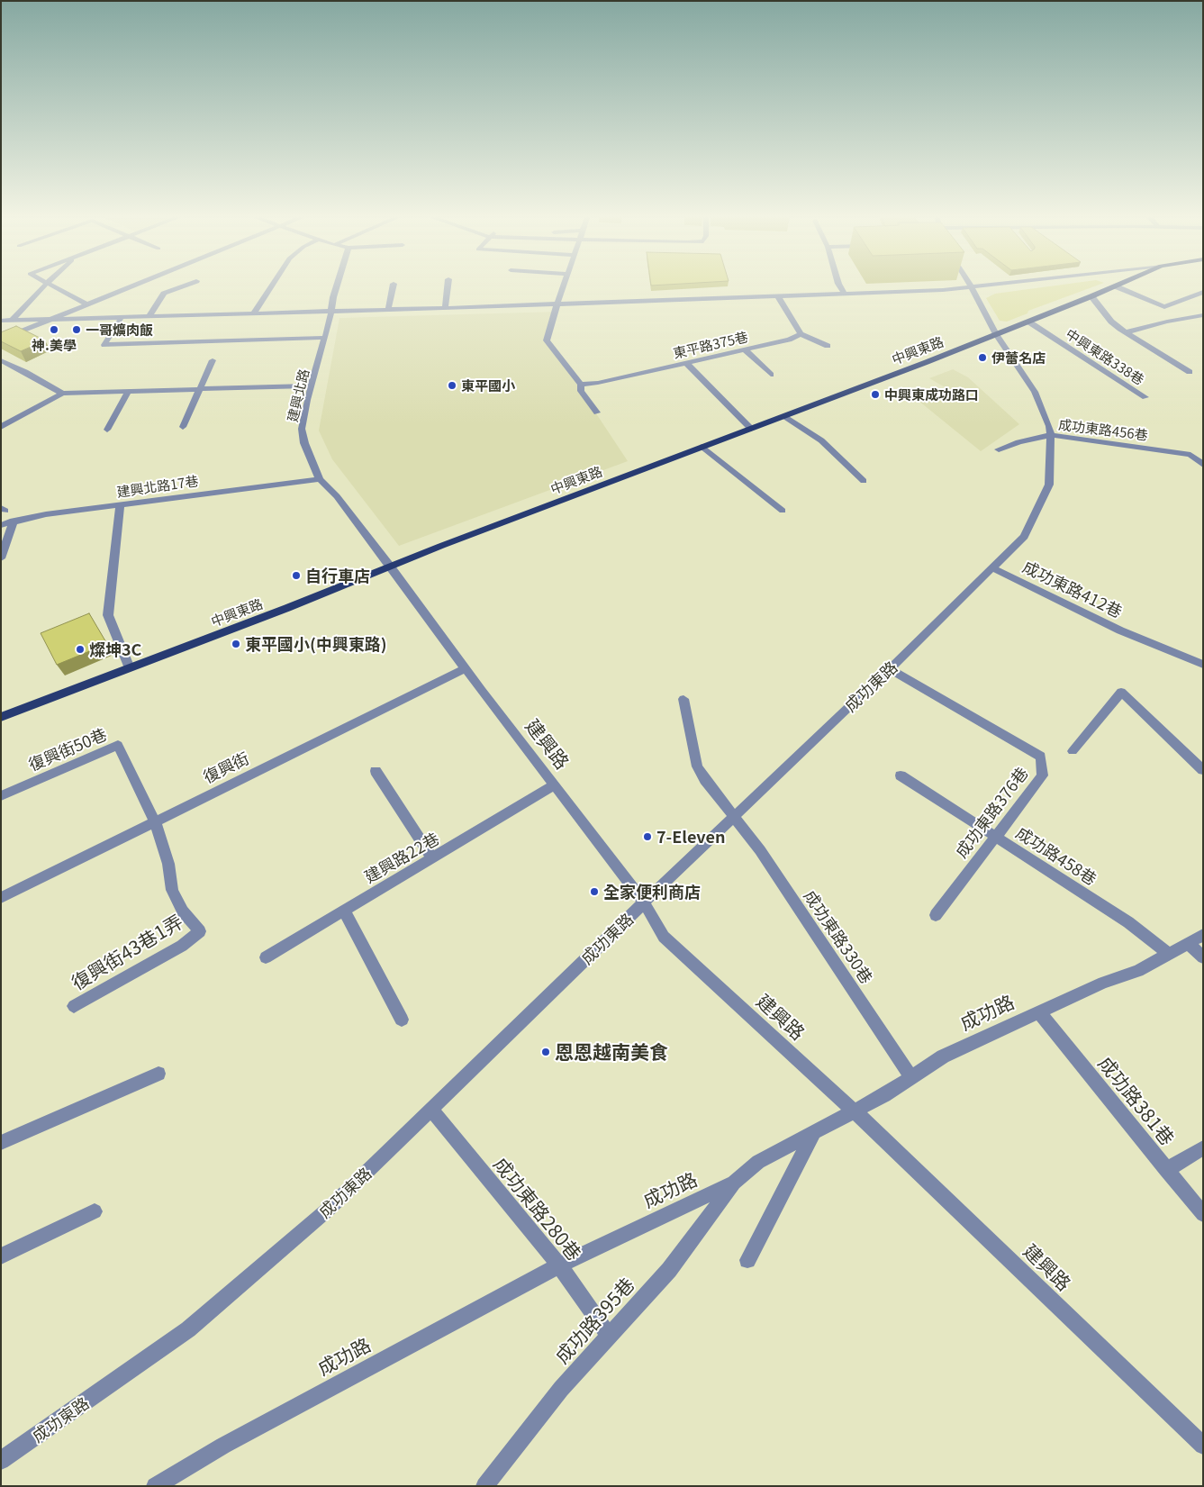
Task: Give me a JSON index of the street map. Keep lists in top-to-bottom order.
{
  "streets": {
    "main road": ["中興東路"],
    "street": [
      "東平路375巷",
      "中興東路338巷",
      "建興北路",
      "成功東路456巷",
      "建興北路17巷",
      "成功東路412巷",
      "成功東路",
      "建興路",
      "復興街50巷",
      "復興街",
      "成功東路376巷",
      "成功路458巷",
      "建興路22巷",
      "成功東路330巷",
      "復興街43巷1弄",
      "成功路",
      "成功路381巷",
      "成功東路280巷",
      "成功路395巷"
    ]
  },
  "crossings": [
    ["中興東路", "中興東路338巷"],
    ["中興東路", "建興北路"],
    ["中興東路", "成功東路"],
    ["中興東路", "建興路"],
    ["建興北路", "建興北路17巷"],
    ["建興北路", "建興路"],
    ["成功東路456巷", "成功東路"],
    ["成功東路412巷", "成功東路"],
    ["成功東路", "建興路"],
    ["成功東路", "成功東路376巷"],
    ["成功東路", "成功東路330巷"],
    ["成功東路", "成功東路280巷"],
    ["建興路", "復興街"],
    ["建興路", "建興路22巷"],
    ["建興路", "成功路"],
    ["復興街50巷", "復興街"],
    ["復興街50巷", "復興街43巷1弄"],
    ["復興街", "復興街43巷1弄"],
    ["成功東路376巷", "成功路458巷"],
    ["成功路458巷", "成功路"],
    ["成功東路330巷", "成功路"],
    ["成功路", "成功路381巷"],
    ["成功路", "成功東路280巷"],
    ["成功路", "成功路395巷"],
    ["成功東路280巷", "成功路395巷"]
  ],
  "places": [
    "神.美學",
    "一哥爌肉飯",
    "伊蕾名店",
    "東平國小",
    "中興東成功路口",
    "自行車店",
    "東平國小(中興東路)",
    "燦坤3C",
    "7-Eleven",
    "全家便利商店",
    "恩恩越南美食"
  ]
}
